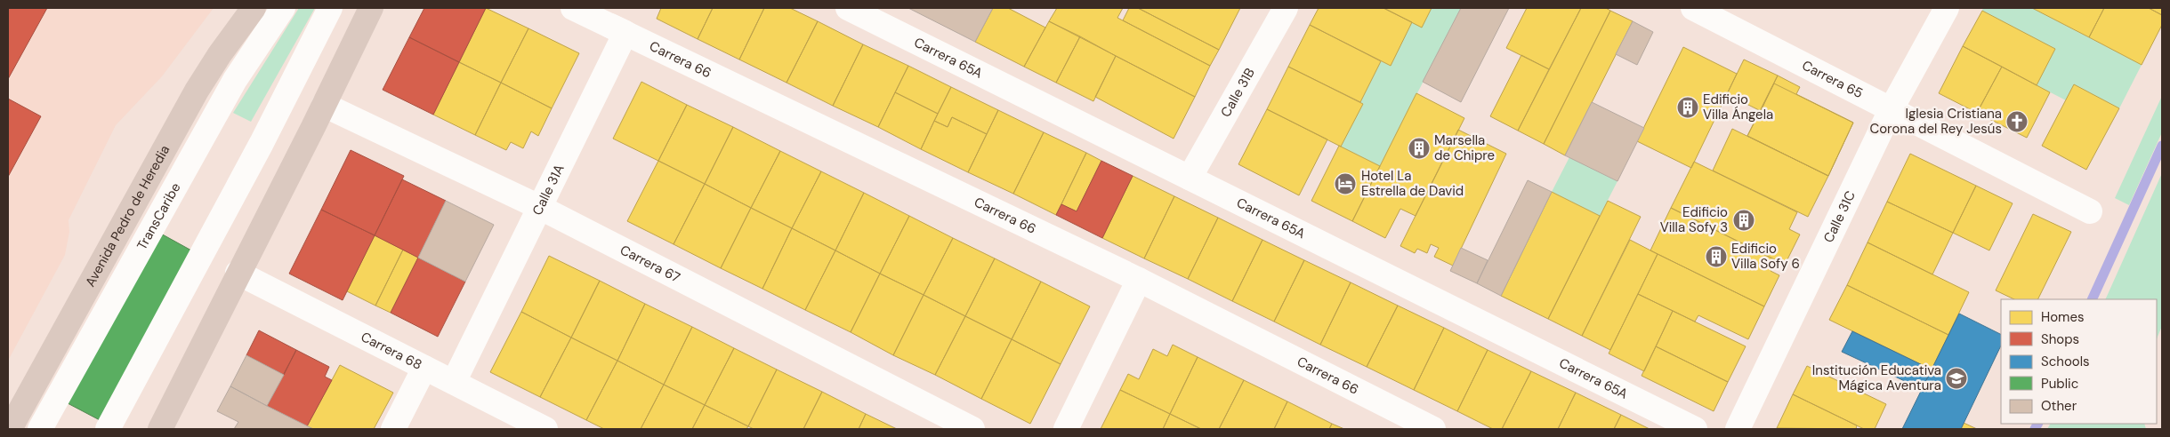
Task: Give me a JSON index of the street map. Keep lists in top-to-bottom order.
{
  "streets": {
    "highway": ["Avenida Pedro de Heredia"],
    "street": [
      "Carrera 65A",
      "Carrera 66",
      "Carrera 65",
      "Calle 31B",
      "Calle 31A",
      "TransCaribe",
      "Calle 31C",
      "Carrera 67",
      "Carrera 68"
    ]
  },
  "crossings": [
    ["Carrera 65A", "Calle 31B"],
    ["Carrera 66", "Calle 31A"],
    ["Carrera 65", "Calle 31C"],
    ["Calle 31A", "Carrera 67"],
    ["Calle 31A", "Carrera 68"]
  ],
  "places": {
    "building": [
      "Edificio Villa Ángela",
      "Marsella de Chipre",
      "Edificio Villa Sofy 3",
      "Edificio Villa Sofy 6"
    ],
    "church": ["Iglesia Cristiana Corona del Rey Jesús"],
    "hotel": ["Hotel La Estrella de David"],
    "school or university": ["Institución Educativa Mágica Aventura"]
  },
  "legend": [
    "Homes",
    "Shops",
    "Schools",
    "Public",
    "Other"
  ]
}
